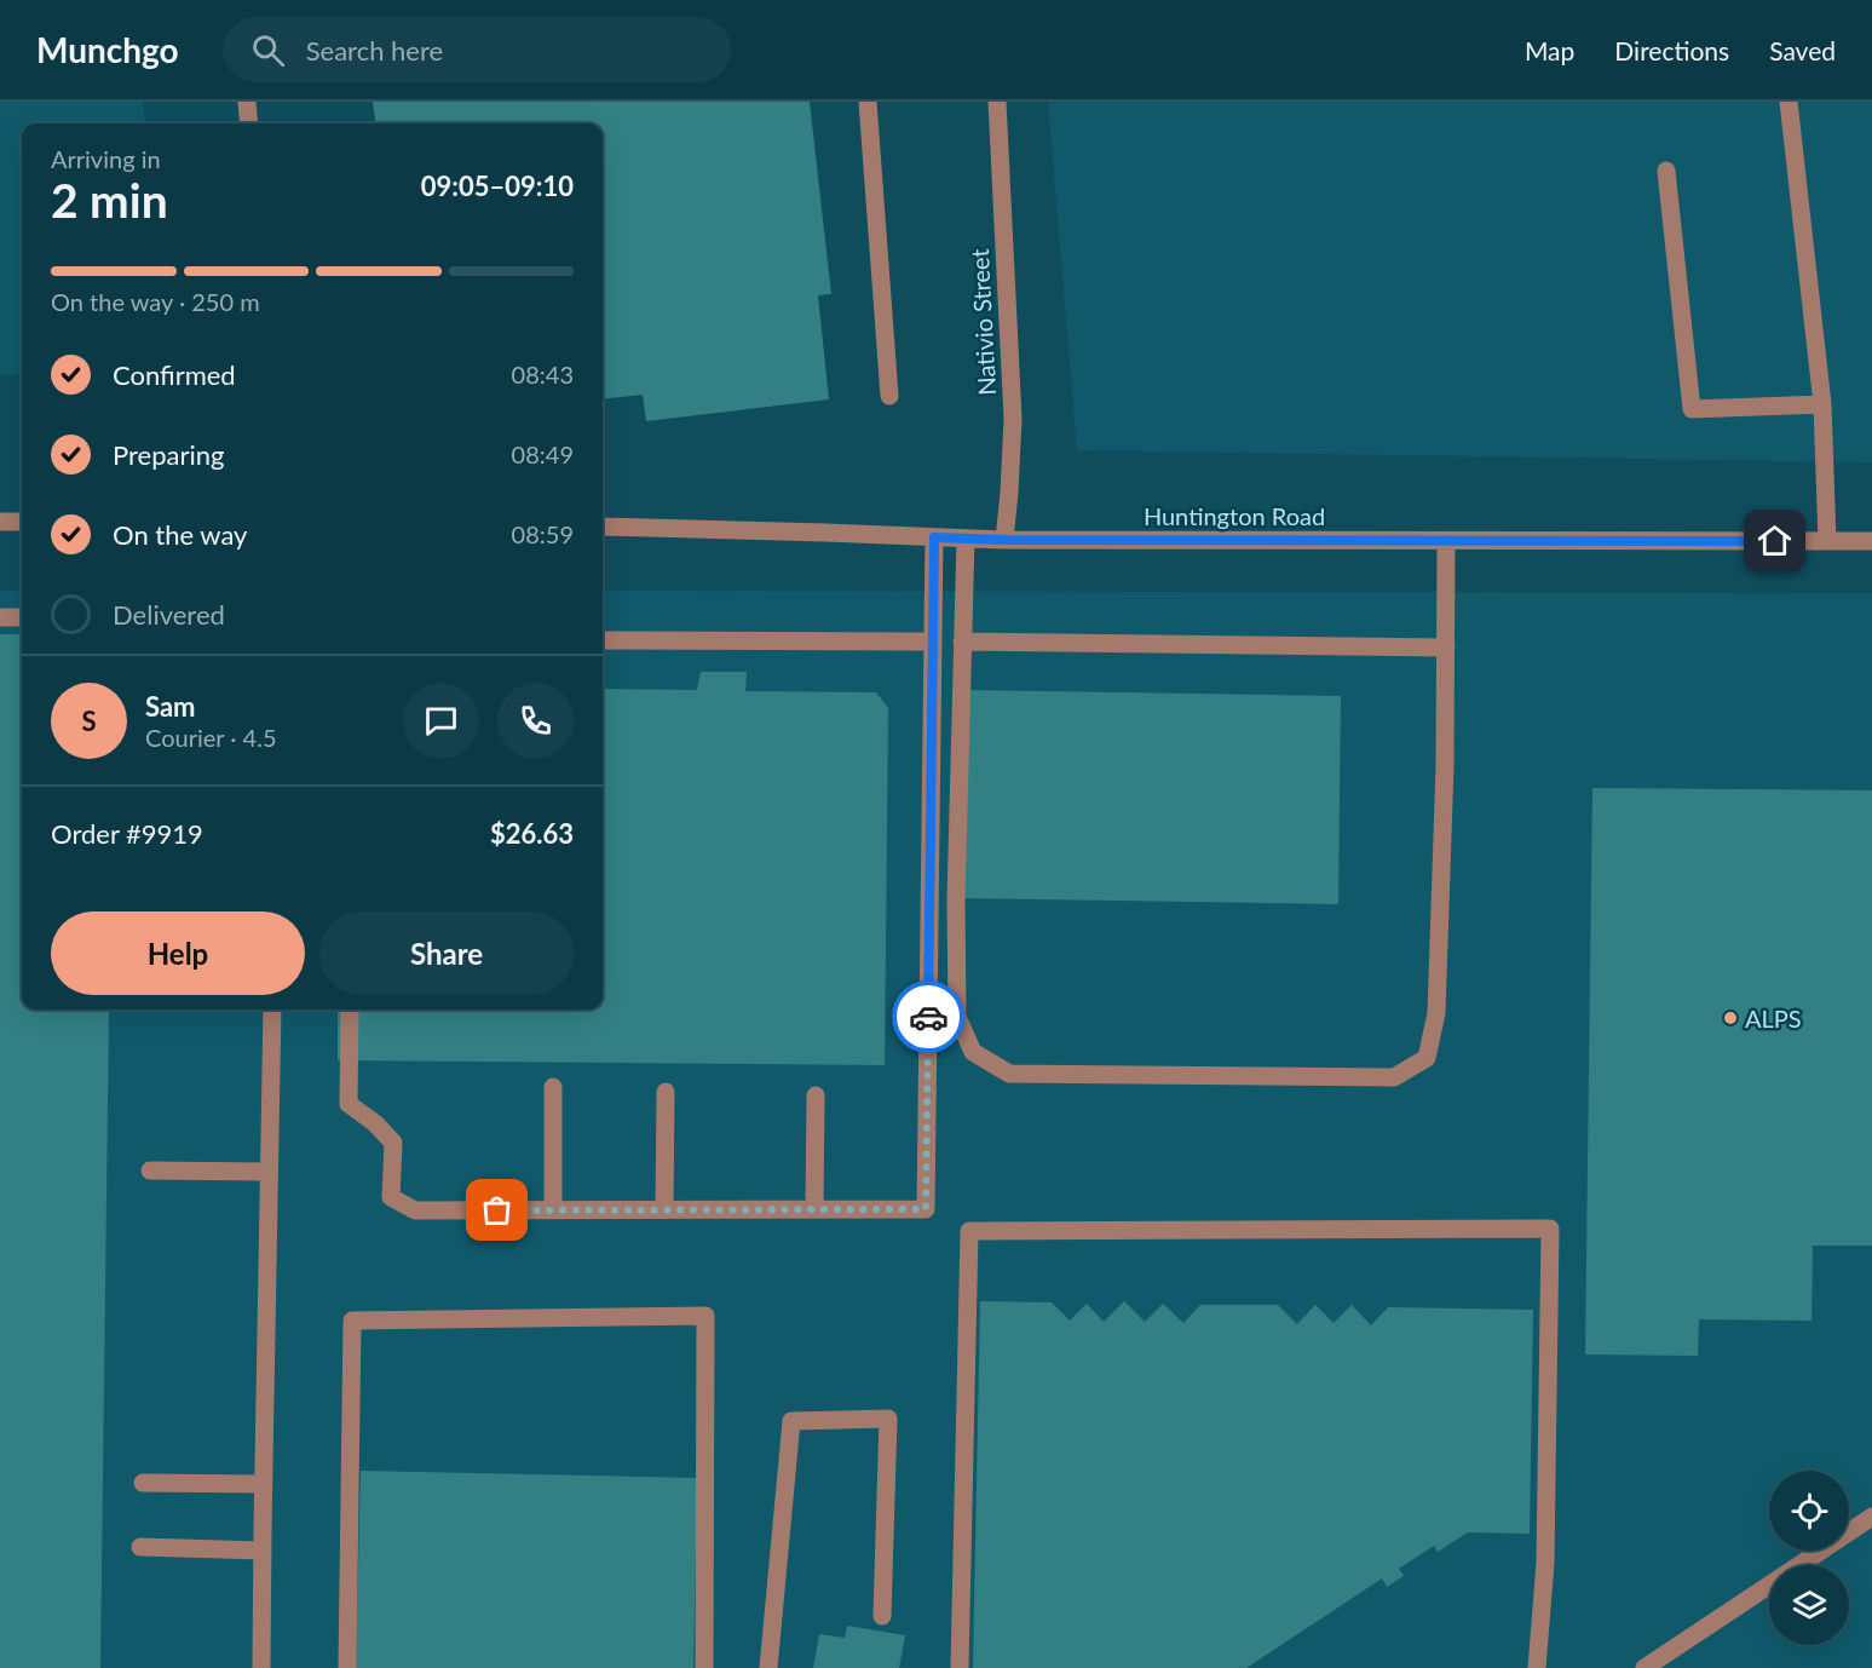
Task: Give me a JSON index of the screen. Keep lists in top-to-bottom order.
{
  "streets": {
    "street": ["Nativio Street", "Huntington Road"]
  },
  "crossings": [
    ["Nativio Street", "Huntington Road"]
  ],
  "places": ["ALPS"],
  "page": {
    "header": "Munchgo",
    "search": "Search here",
    "nav": ["Map", "Directions", "Saved"],
    "heading": ["2 min", "Arriving in", "09:05–09:10"],
    "panel": [
      "Sam",
      "Courier · 4.5",
      "Order #9919",
      "$26.63"
    ],
    "bar": "On the way · 250 m",
    "list": [
      ["Confirmed", "08:43"],
      ["Preparing", "08:49"],
      ["On the way", "08:59"],
      "Delivered"
    ],
    "round": "S",
    "buttons": ["Help", "Share"]
  }
}
